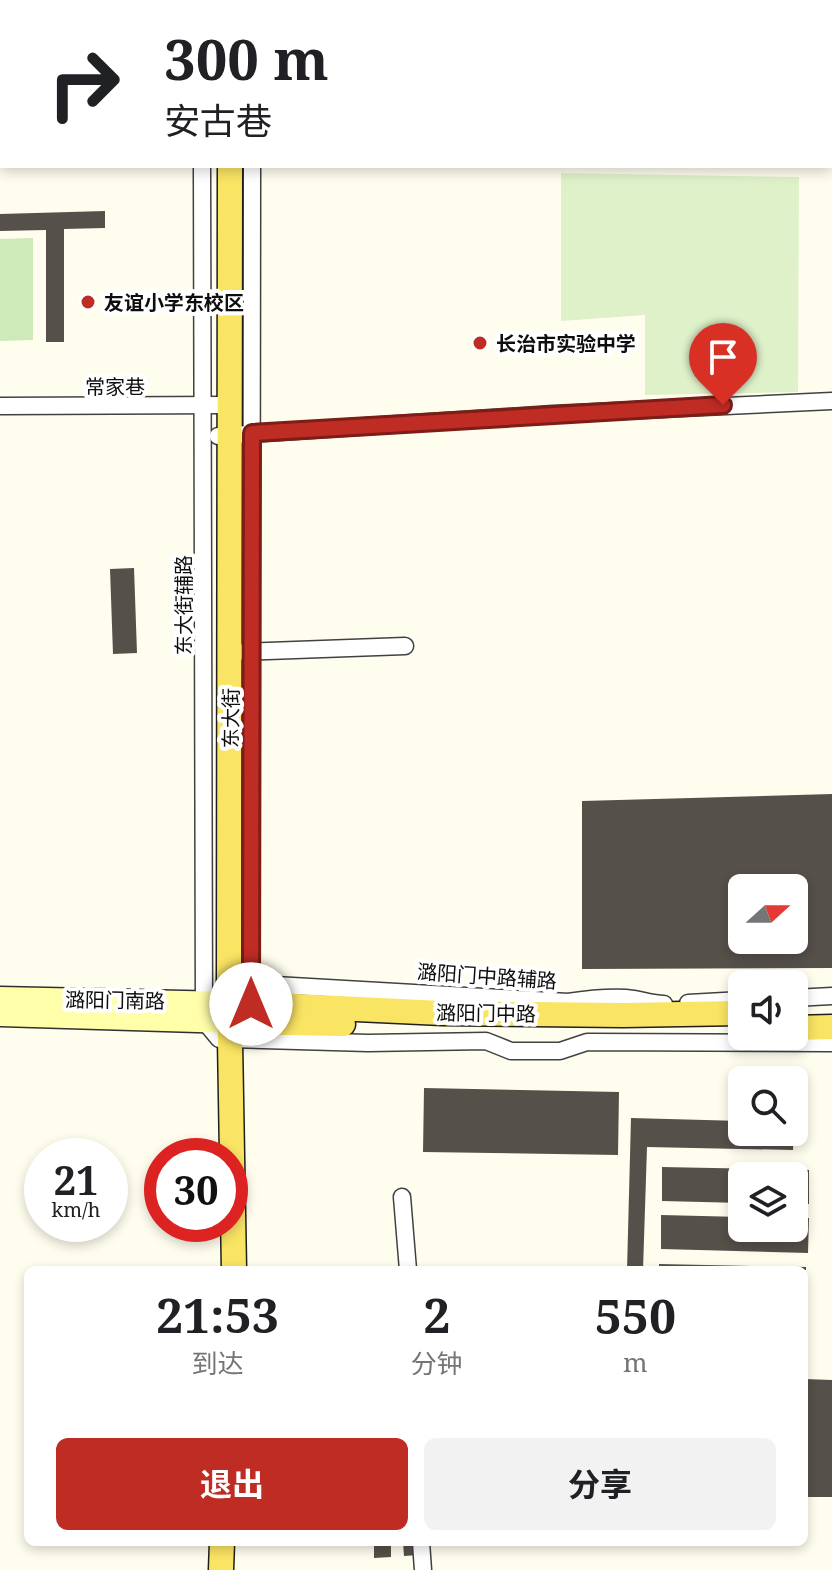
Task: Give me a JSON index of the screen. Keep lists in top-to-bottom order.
{
  "streets": {
    "main road": ["东大街", "潞阳门南路", "潞阳门中路"],
    "street": ["常家巷", "东大街辅路", "潞阳门中路辅路"]
  },
  "crossings": [
    ["常家巷", "东大街辅路"],
    ["常家巷", "东大街"],
    ["东大街辅路", "东大街"],
    ["东大街辅路", "潞阳门中路辅路"],
    ["东大街辅路", "潞阳门南路"],
    ["东大街辅路", "潞阳门中路"],
    ["东大街", "潞阳门中路辅路"],
    ["东大街", "潞阳门南路"],
    ["东大街", "潞阳门中路"],
    ["潞阳门中路辅路", "潞阳门南路"],
    ["潞阳门中路辅路", "潞阳门中路"],
    ["潞阳门南路", "潞阳门中路"]
  ],
  "places": ["友谊小学东校区", "长治市实验中学"],
  "north": "right",
  "page": {
    "turn": ["300 m", "安古巷"],
    "speed": "21 km/h",
    "limit": "30",
    "eta": [
      "21:53",
      "到达",
      "2",
      "分钟",
      "550",
      "m"
    ],
    "buttons": ["退出", "分享"]
  }
}
